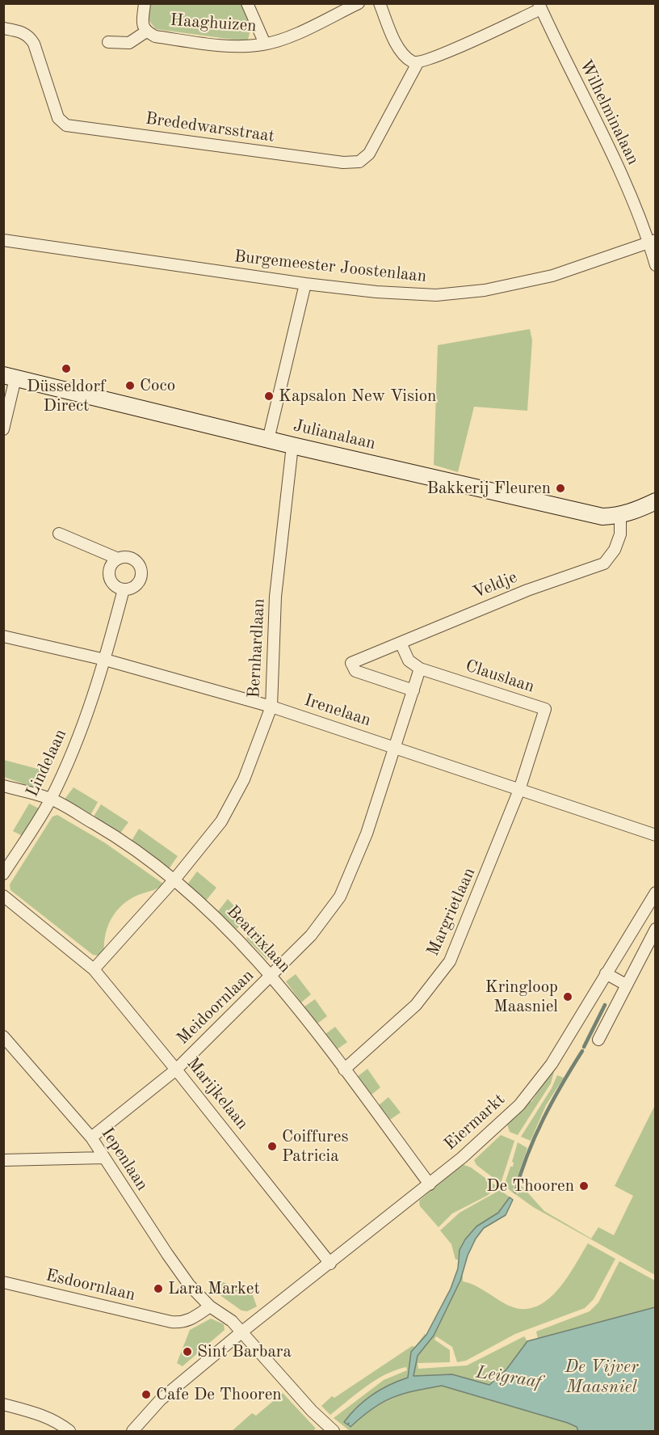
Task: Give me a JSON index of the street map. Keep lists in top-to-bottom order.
{
  "streets": {
    "street": [
      "Haaghuizen",
      "Wilhelminalaan",
      "Brededwarsstraat",
      "Burgemeester Joostenlaan",
      "Julianalaan",
      "Veldje",
      "Bernhardlaan",
      "Clauslaan",
      "Irenelaan",
      "Lindelaan",
      "Margrietlaan",
      "Beatrixlaan",
      "Meidoornlaan",
      "Marijkelaan",
      "Eiermarkt",
      "Iepenlaan",
      "Esdoornlaan"
    ]
  },
  "crossings": [
    ["Wilhelminalaan", "Burgemeester Joostenlaan"],
    ["Julianalaan", "Veldje"],
    ["Julianalaan", "Bernhardlaan"],
    ["Bernhardlaan", "Irenelaan"],
    ["Bernhardlaan", "Beatrixlaan"],
    ["Bernhardlaan", "Marijkelaan"],
    ["Clauslaan", "Irenelaan"],
    ["Clauslaan", "Margrietlaan"],
    ["Irenelaan", "Lindelaan"],
    ["Irenelaan", "Margrietlaan"],
    ["Irenelaan", "Meidoornlaan"],
    ["Lindelaan", "Beatrixlaan"],
    ["Margrietlaan", "Beatrixlaan"],
    ["Beatrixlaan", "Meidoornlaan"],
    ["Beatrixlaan", "Eiermarkt"],
    ["Meidoornlaan", "Marijkelaan"],
    ["Meidoornlaan", "Iepenlaan"],
    ["Marijkelaan", "Eiermarkt"],
    ["Iepenlaan", "Esdoornlaan"]
  ],
  "water": ["De Vijver Maasniel", "Leigraaf"],
  "places": [
    "Düsseldorf Direct",
    "Coco",
    "Kapsalon New Vision",
    "Bakkerij Fleuren",
    "Kringloop Maasniel",
    "Coiffures Patricia",
    "De Thooren",
    "Lara Market",
    "Sint Barbara",
    "Cafe De Thooren"
  ]
}
